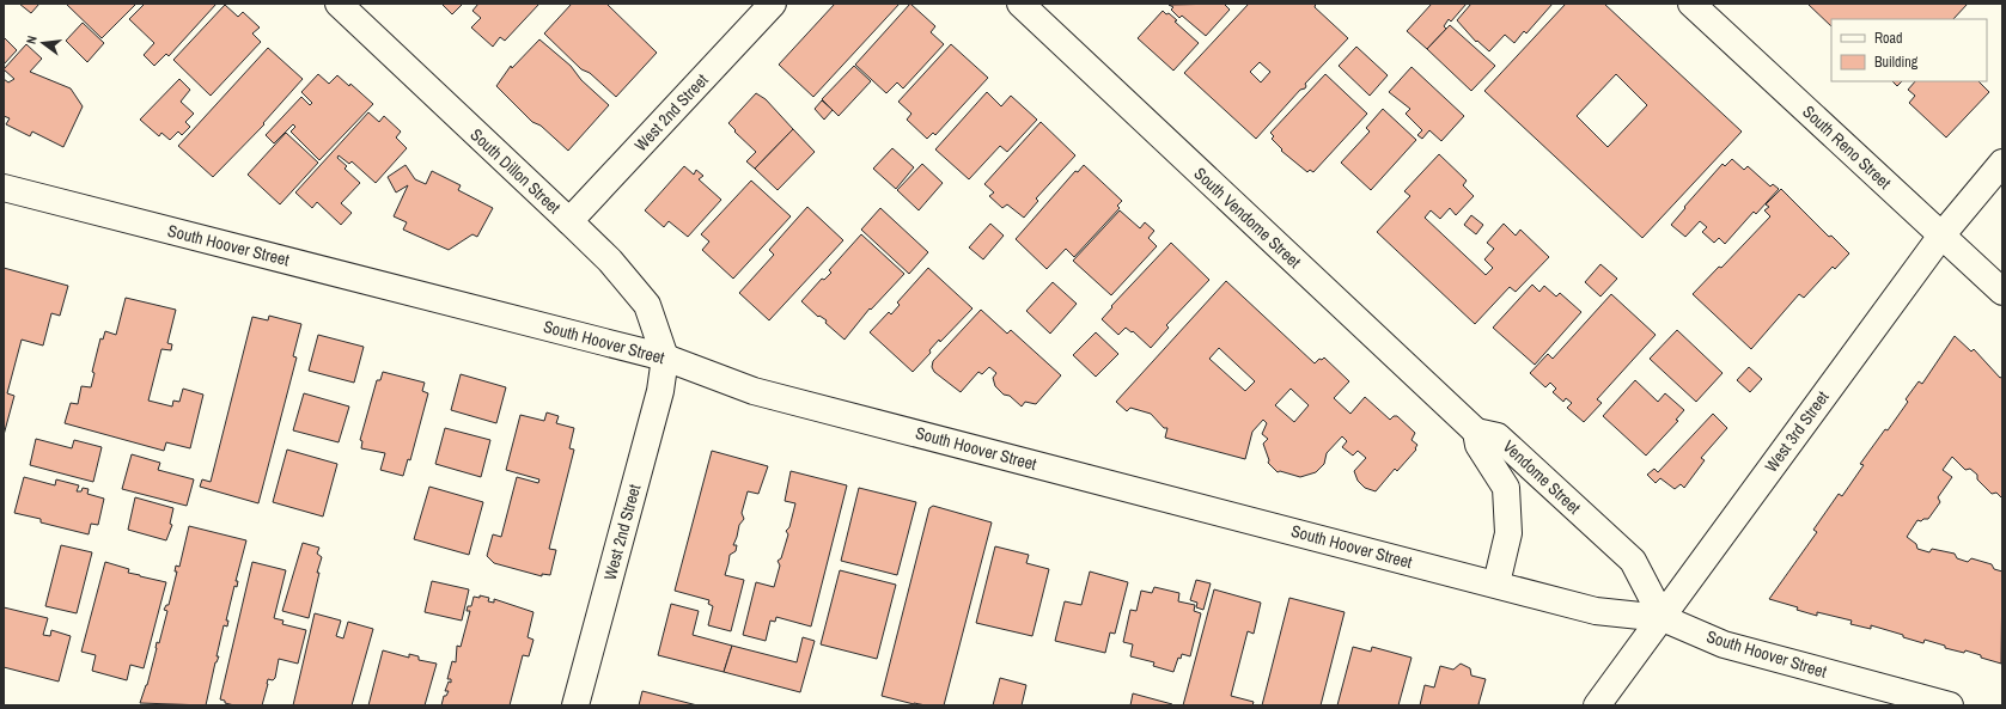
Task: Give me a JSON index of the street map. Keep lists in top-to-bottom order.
{
  "streets": {
    "street": [
      "West 2nd Street",
      "South Reno Street",
      "South Dillon Street",
      "South Vendome Street",
      "South Hoover Street",
      "West 3rd Street",
      "Vendome Street"
    ]
  },
  "crossings": [
    ["West 2nd Street", "South Dillon Street"],
    ["West 2nd Street", "South Hoover Street"],
    ["South Reno Street", "West 3rd Street"],
    ["South Dillon Street", "South Hoover Street"],
    ["South Vendome Street", "Vendome Street"],
    ["South Hoover Street", "West 3rd Street"],
    ["South Hoover Street", "Vendome Street"],
    ["West 3rd Street", "Vendome Street"]
  ],
  "legend": ["Road", "Building"],
  "north": "left"
}
